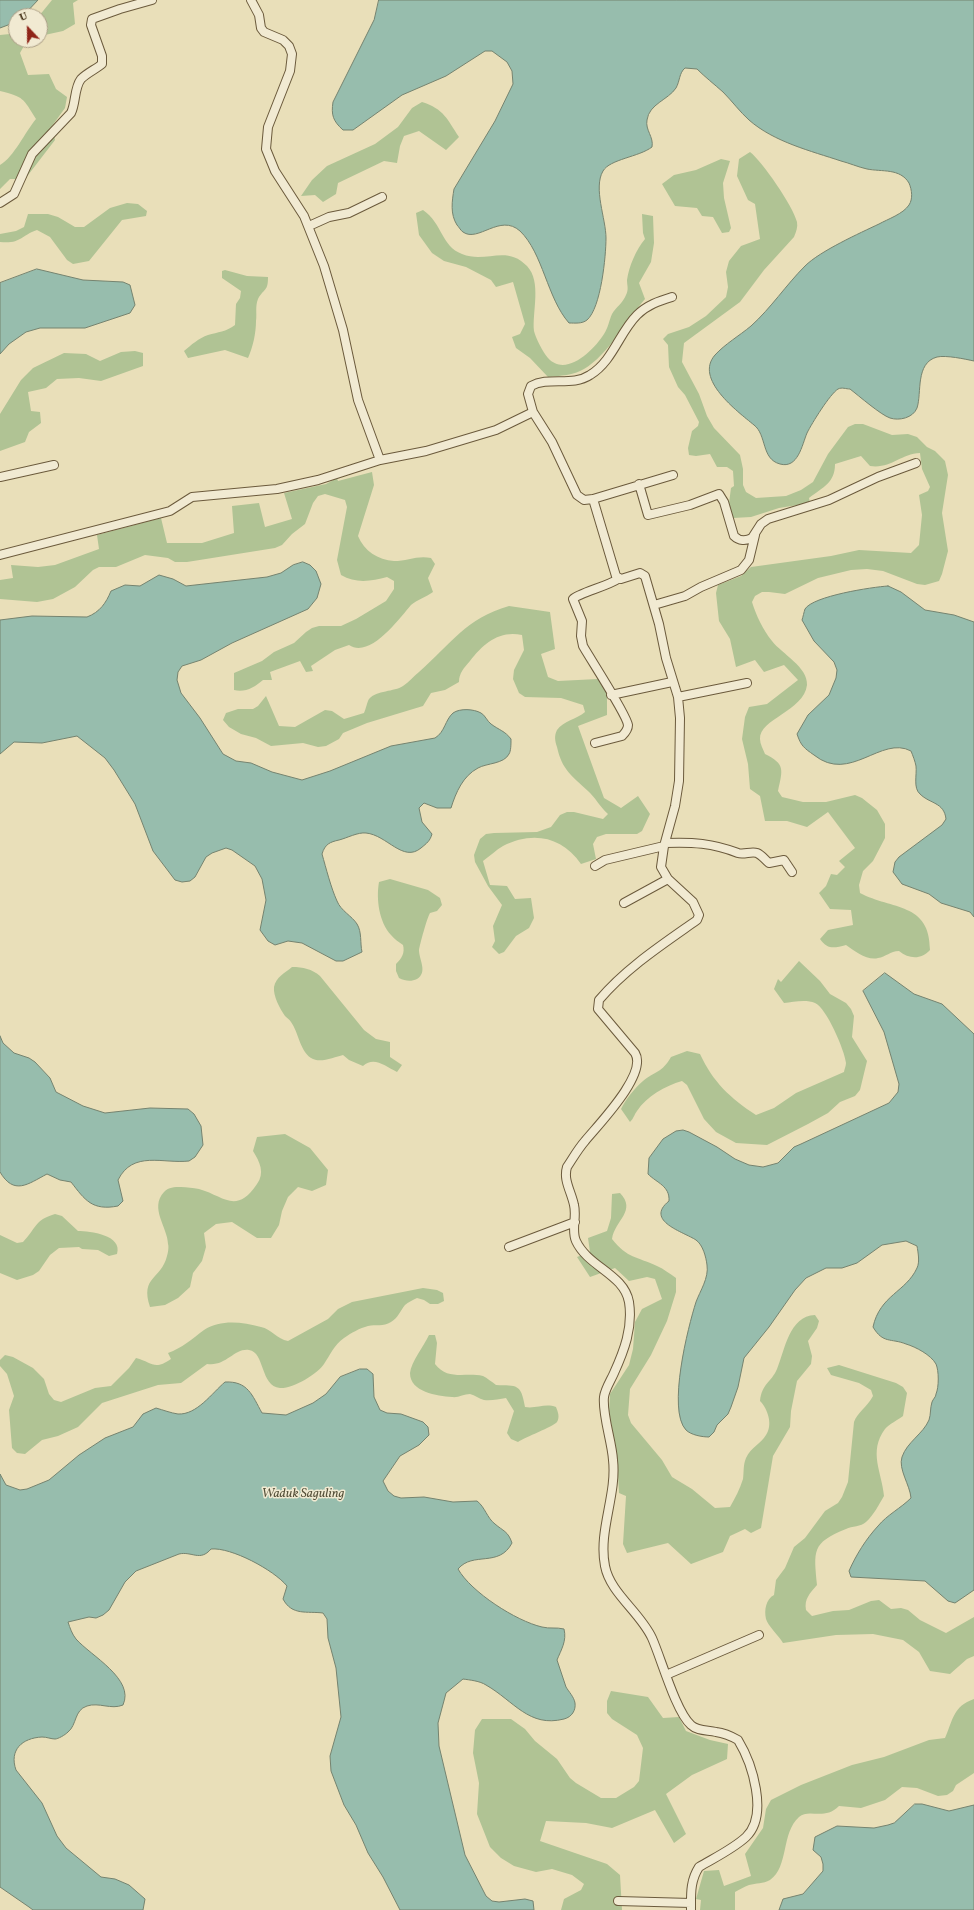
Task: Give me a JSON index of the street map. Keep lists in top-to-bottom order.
{
  "water": ["Waduk Saguling"],
  "north": "top"
}
